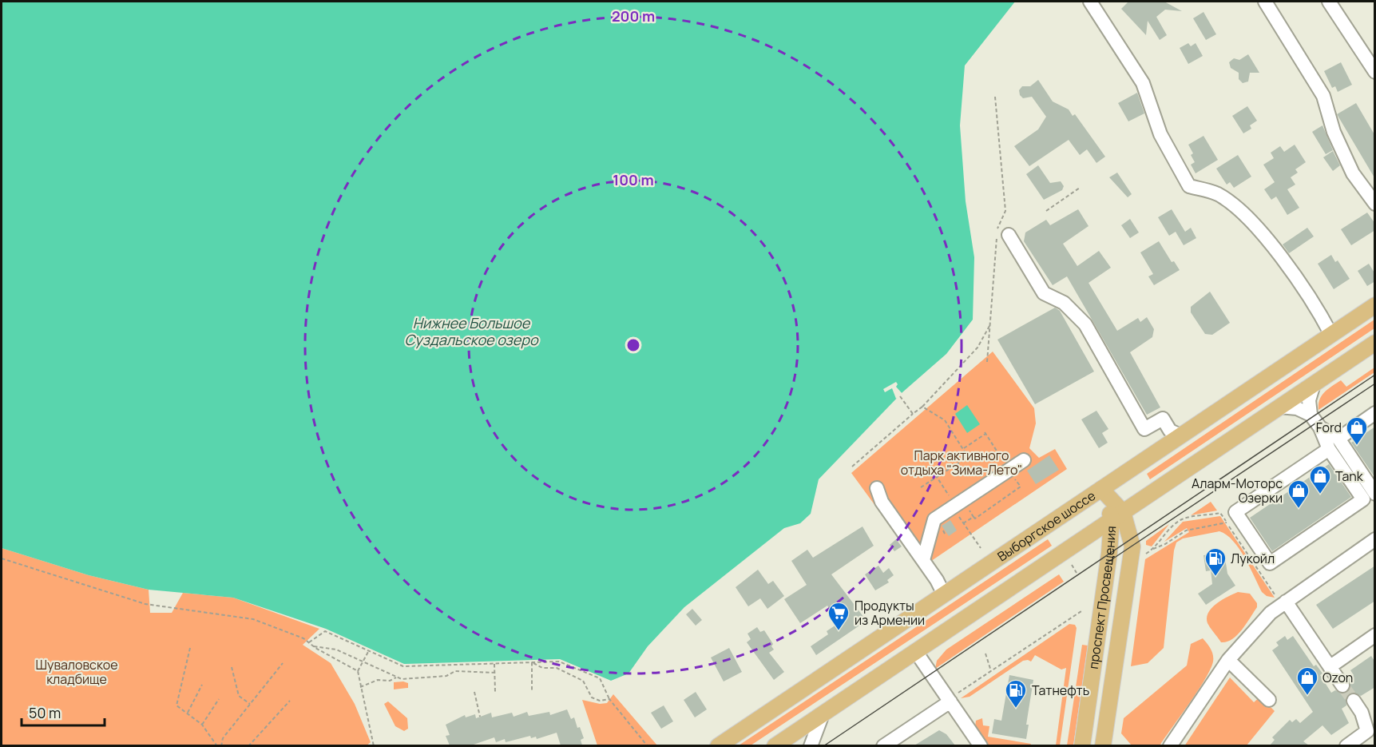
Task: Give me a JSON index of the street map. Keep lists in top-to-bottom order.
{
  "streets": {
    "main road": ["Выборгское шоссе", "проспект Просвещения"]
  },
  "crossings": [
    ["Выборгское шоссе", "проспект Просвещения"]
  ],
  "water": ["Нижнее Большое Суздальское озеро"],
  "parks": ["Парк активного отдыха \"Зима-Лето\"", "Шуваловское кладбище"],
  "places": {
    "shop": [
      "Ford",
      "Tank",
      "Аларм-Моторс Озерки",
      "Ozon"
    ],
    "fuel station": ["Лукойл", "Татнефть"],
    "supermarket": ["Продукты из Армении"]
  },
  "scale_bar": "50 m",
  "rings": ["200 m", "100 m"]
}
